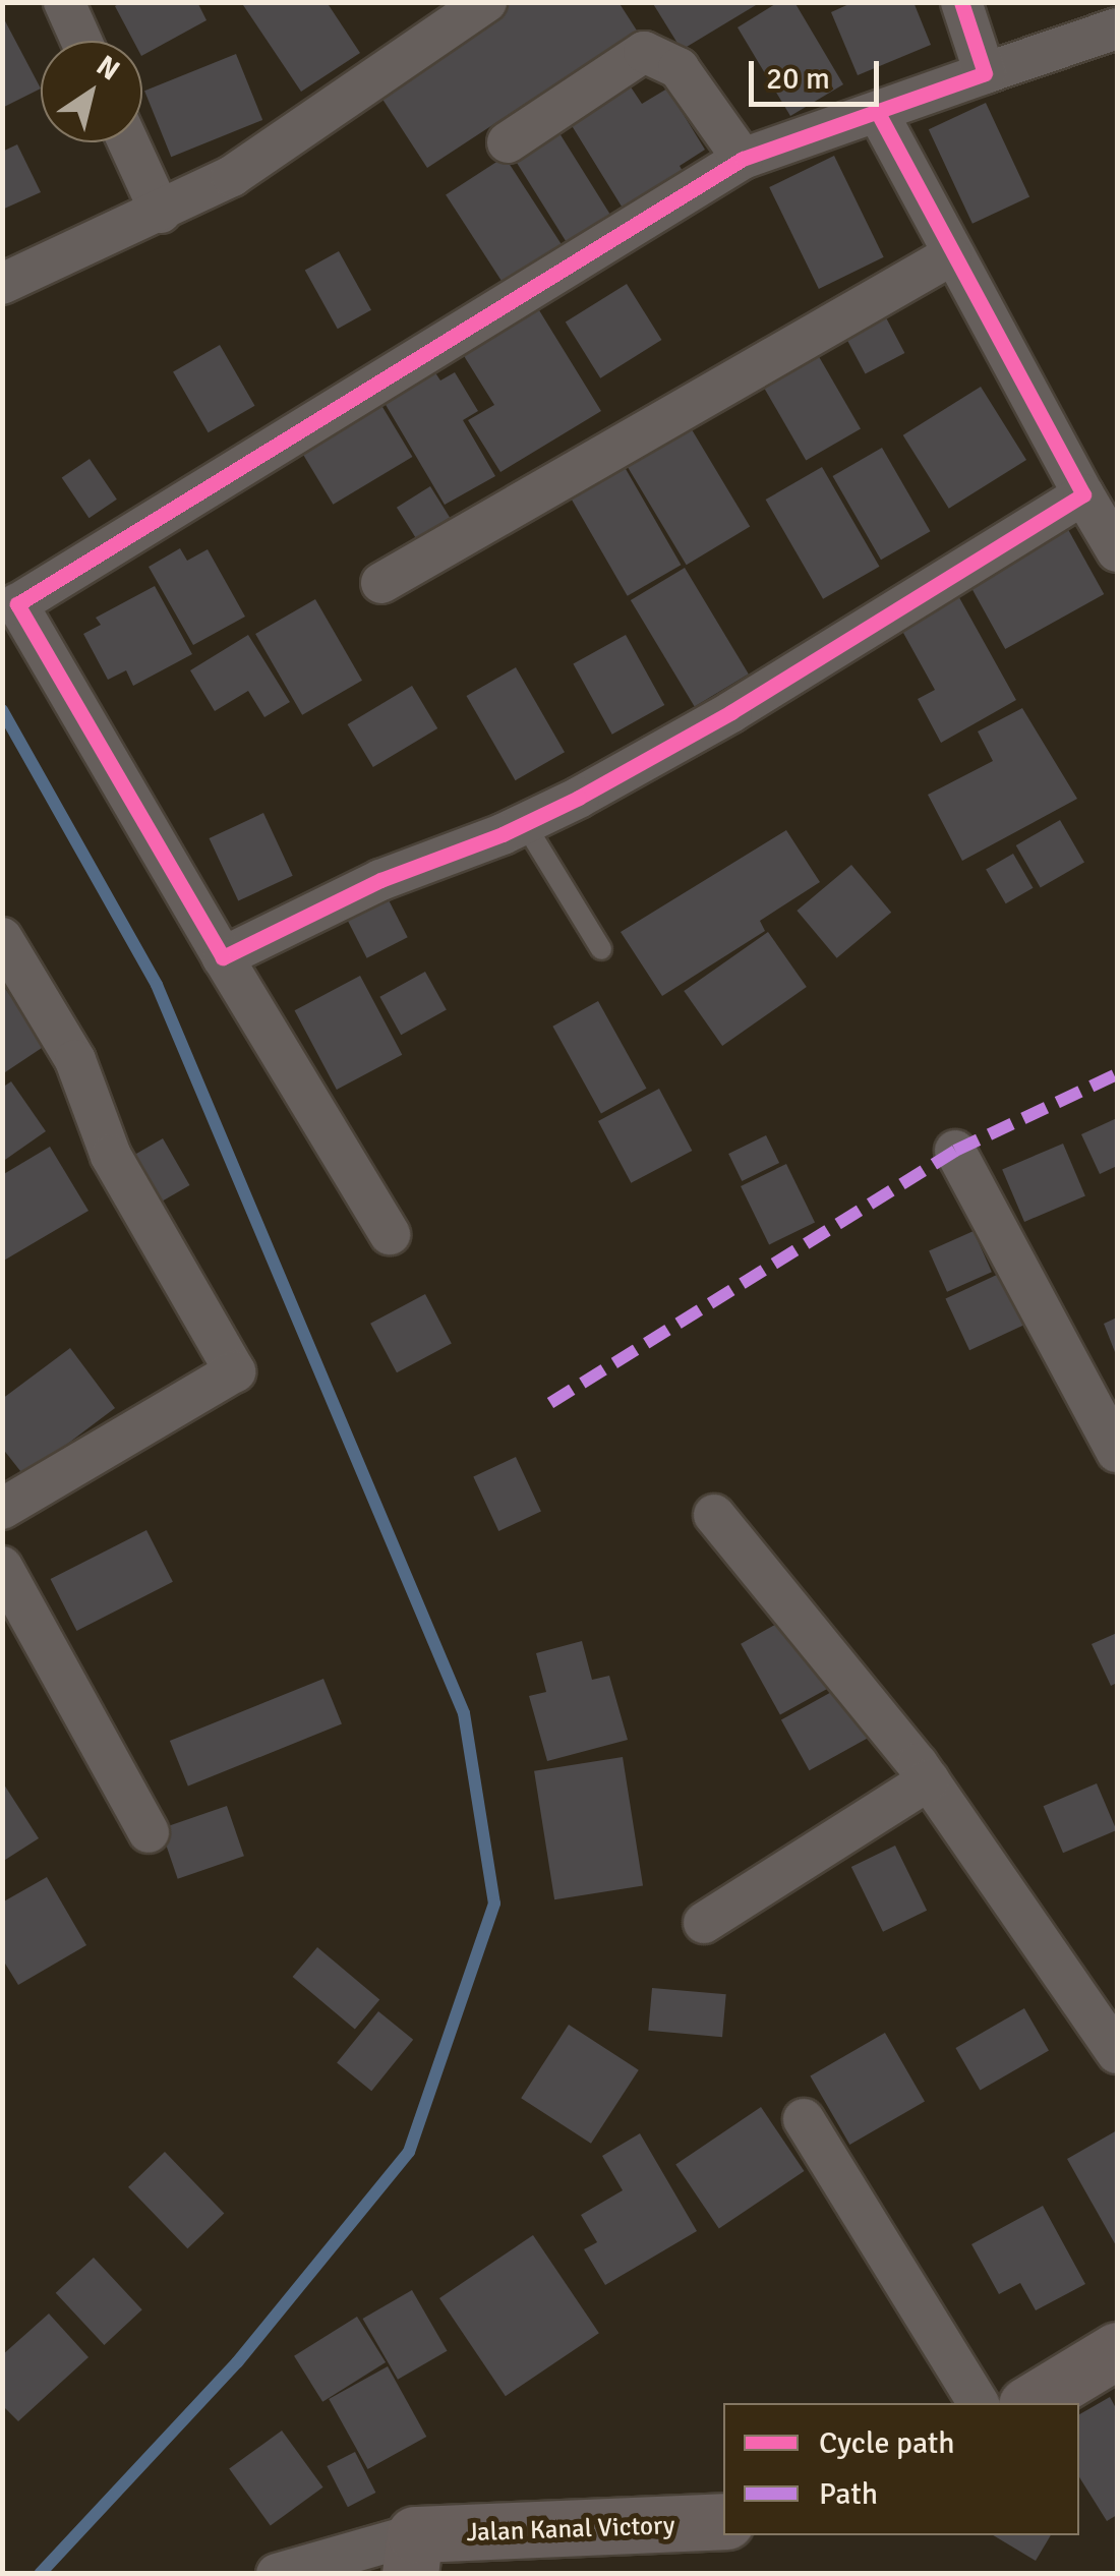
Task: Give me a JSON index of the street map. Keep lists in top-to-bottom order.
{
  "streets": {
    "street": ["Jalan Kanal Victory"]
  },
  "legend": ["Cycle path", "Path"],
  "scale_bar": "20 m",
  "north": "top right"
}
